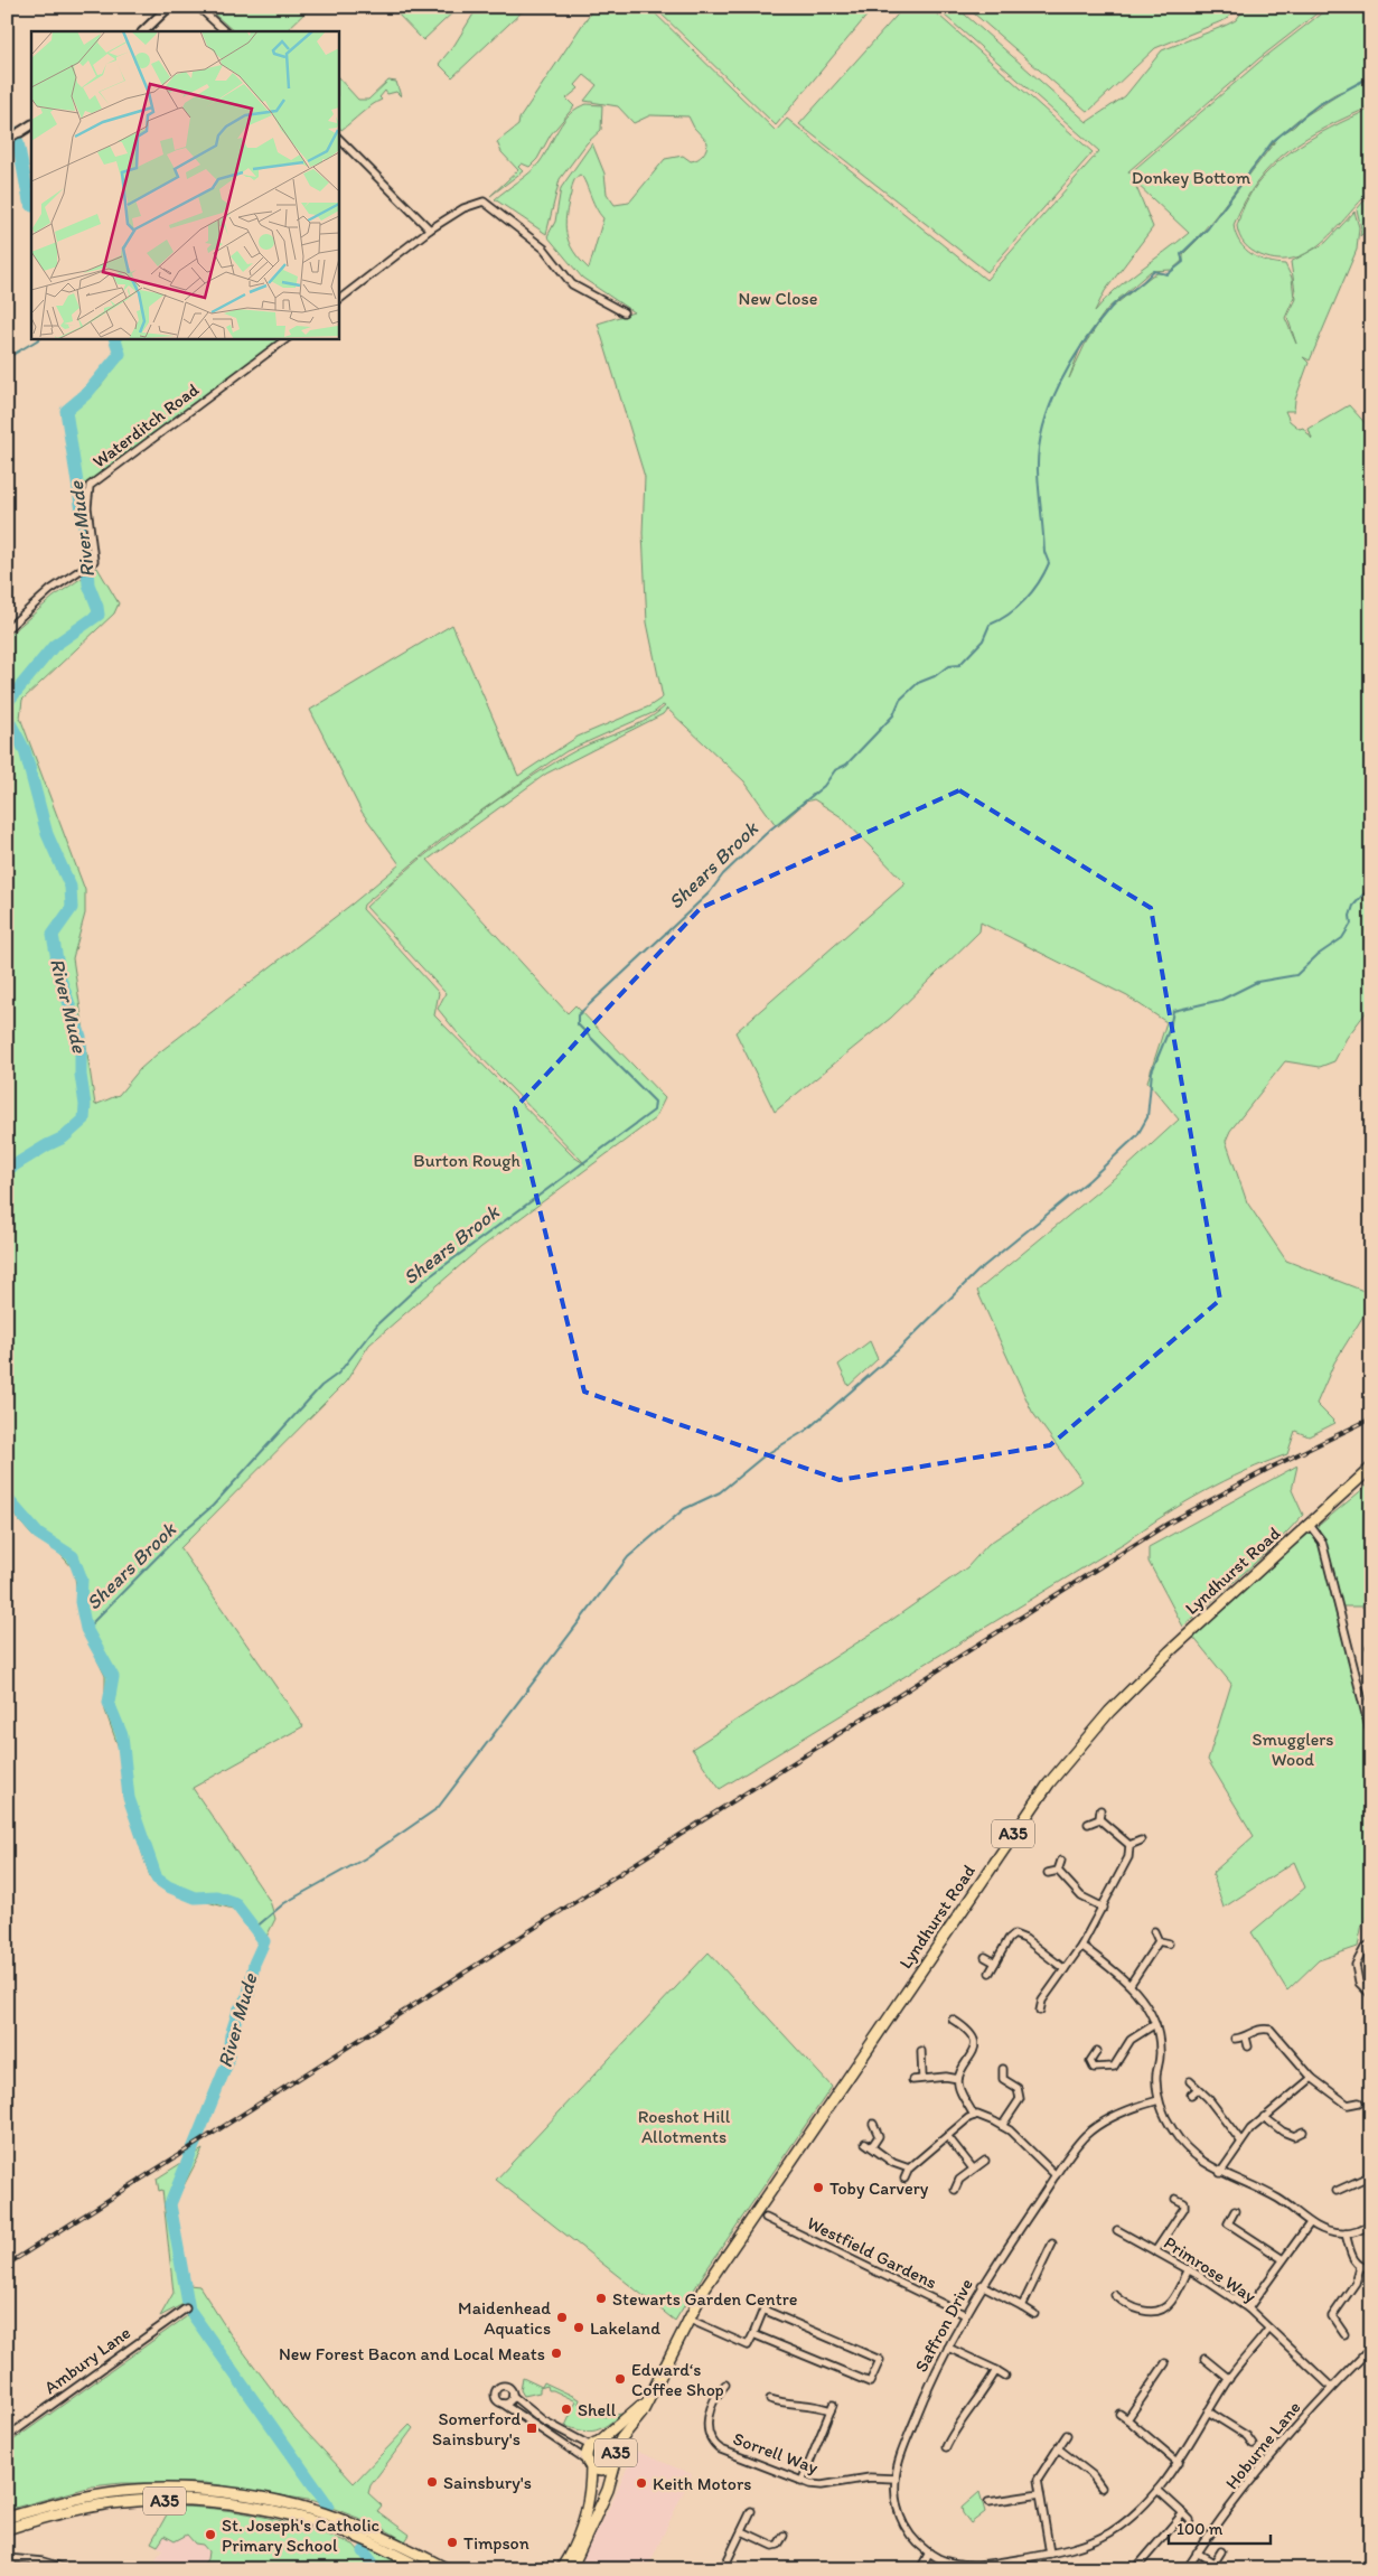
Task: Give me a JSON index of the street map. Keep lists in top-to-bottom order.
{
  "streets": {
    "main road": ["Lyndhurst Road", "A35"],
    "street": [
      "Waterditch Road",
      "Westfield Gardens",
      "Primrose Way",
      "Saffron Drive",
      "Ambury Lane",
      "Hoburne Lane",
      "Sorrell Way"
    ]
  },
  "crossings": [
    ["Lyndhurst Road", "A35"],
    ["Westfield Gardens", "Saffron Drive"],
    ["Primrose Way", "Saffron Drive"],
    ["Primrose Way", "Hoburne Lane"],
    ["Saffron Drive", "Sorrell Way"]
  ],
  "water": ["River Mude", "Shears Brook"],
  "parks": [
    "Donkey Bottom",
    "New Close",
    "Burton Rough",
    "Smugglers Wood",
    "Roeshot Hill Allotments"
  ],
  "places": {
    "other": [
      "Toby Carvery",
      "Stewarts Garden Centre",
      "Maidenhead Aquatics",
      "Lakeland",
      "New Forest Bacon and Local Meats",
      "Edward‘s Coffee Shop",
      "Shell",
      "Sainsbury's",
      "Keith Motors",
      "St. Joseph's Catholic Primary School",
      "Timpson"
    ],
    "transit": ["Somerford Sainsbury's"]
  },
  "scale_bar": "100 m"
}
